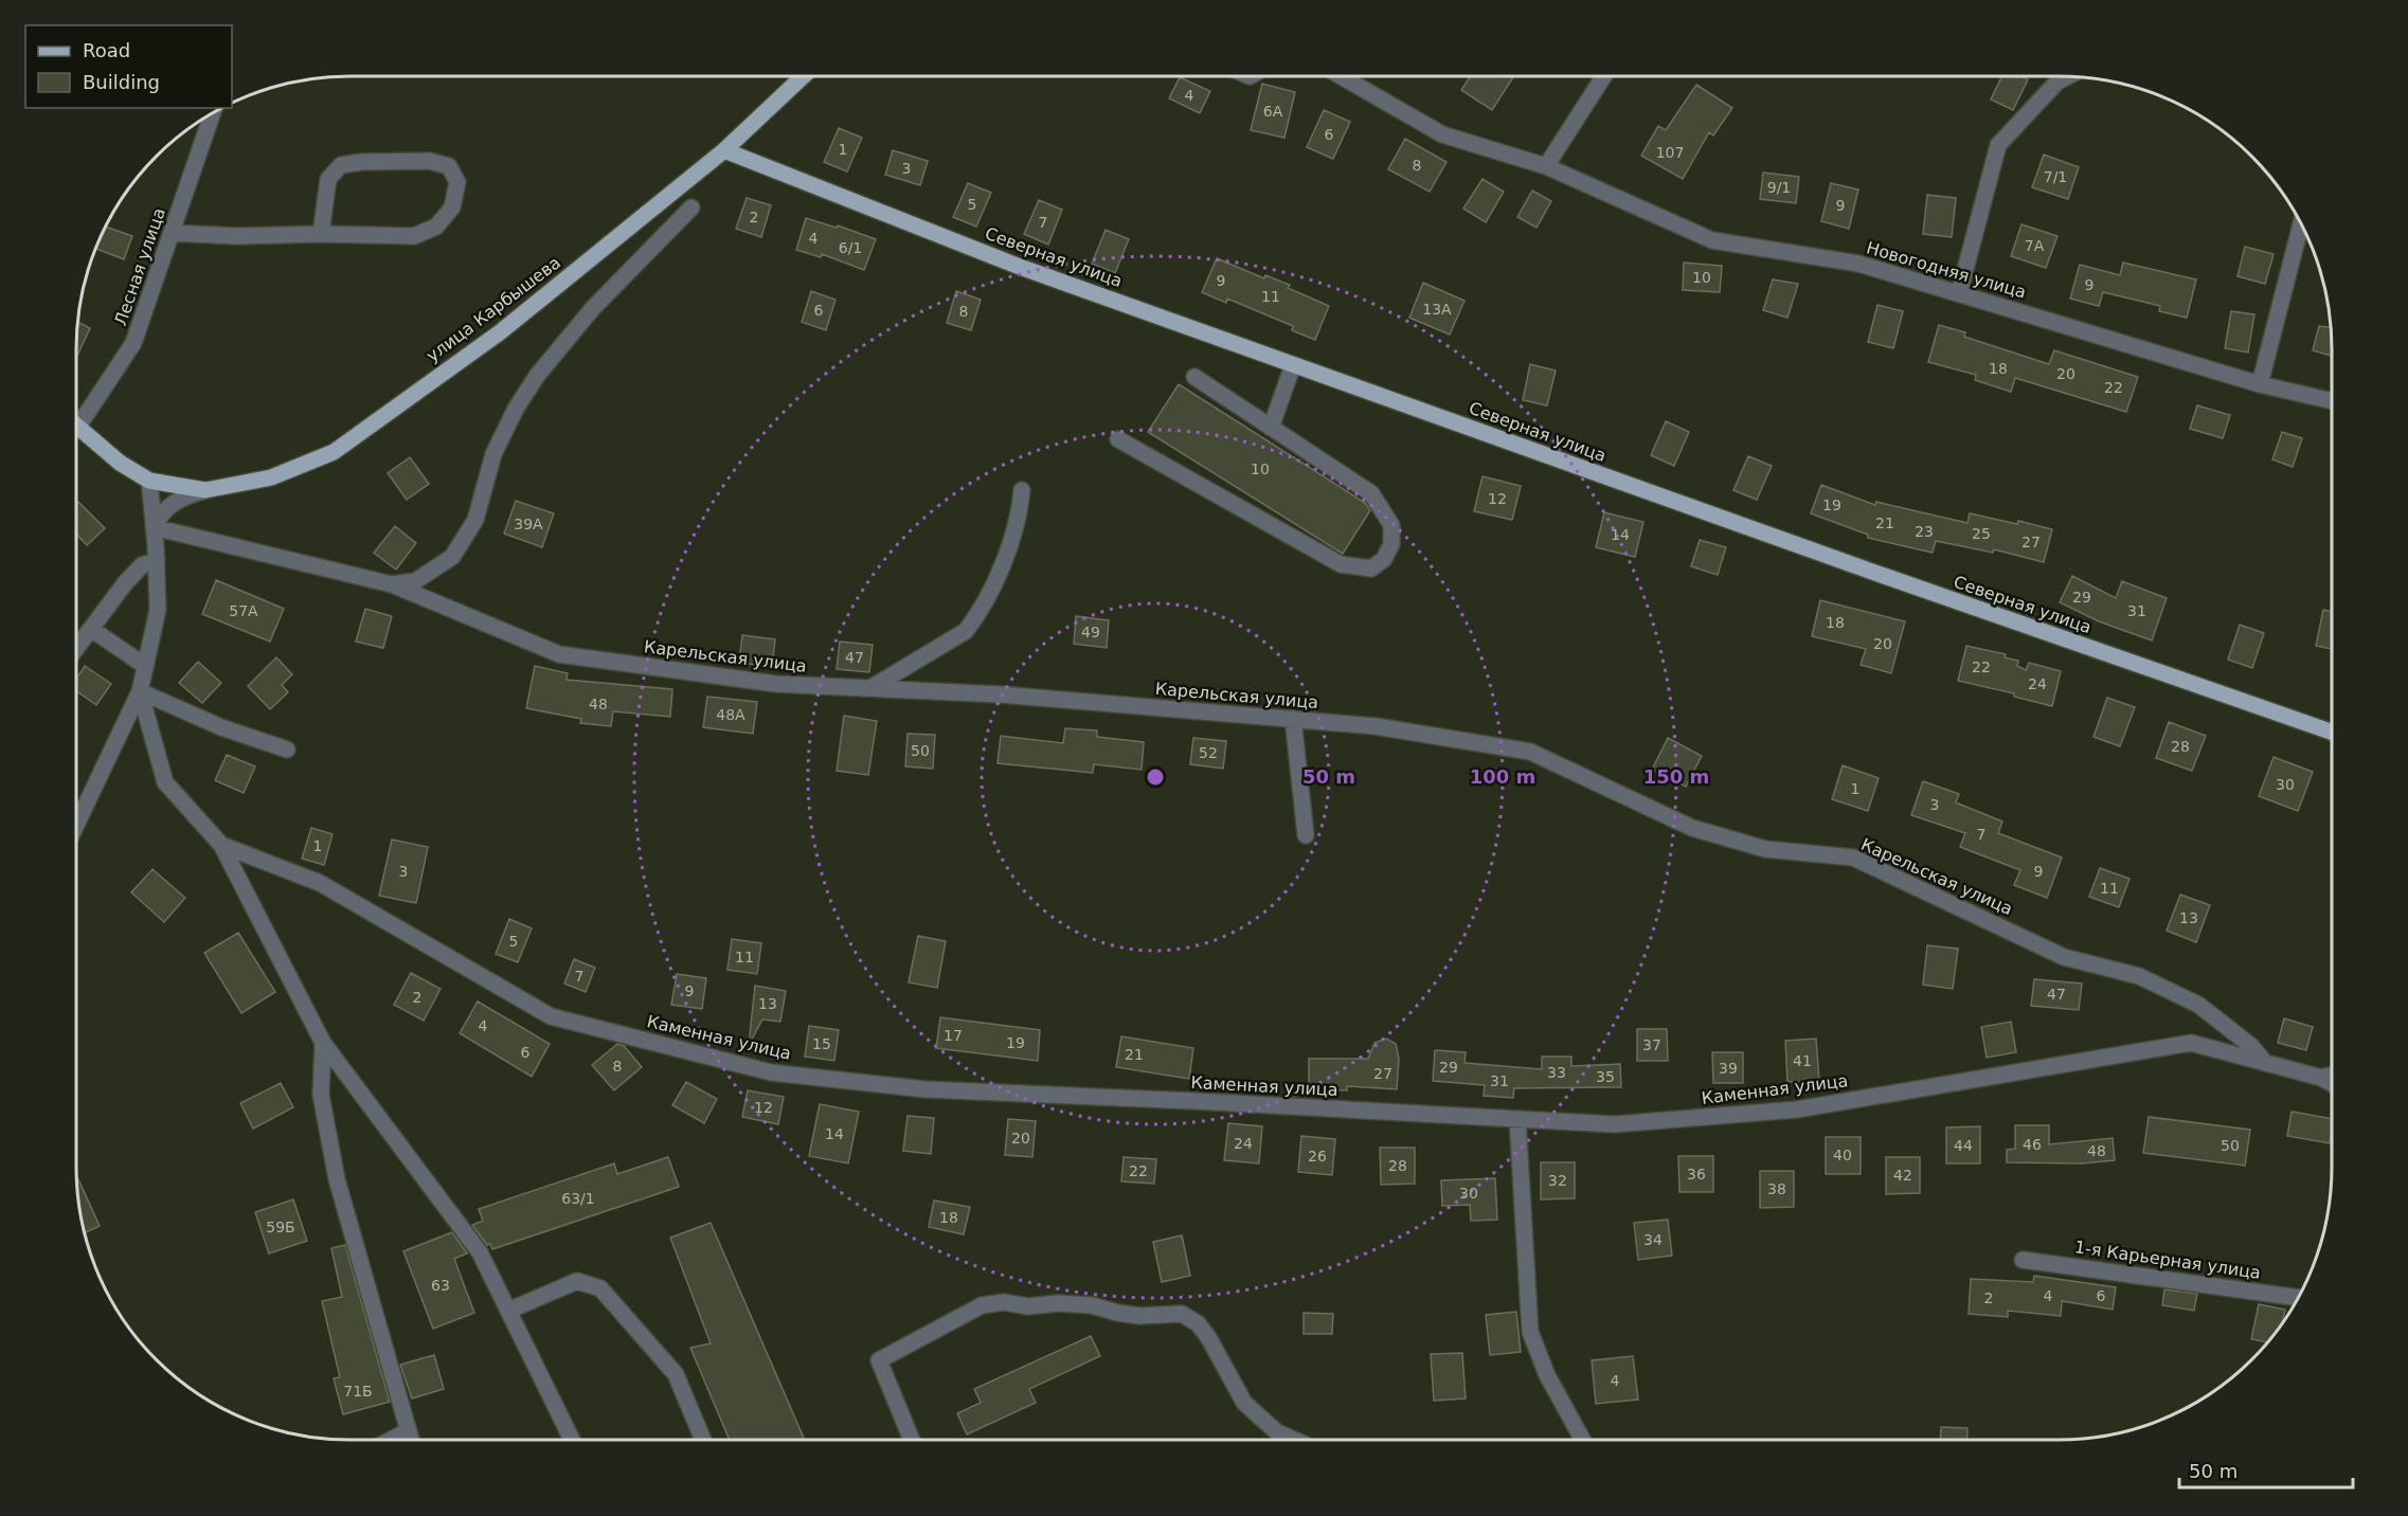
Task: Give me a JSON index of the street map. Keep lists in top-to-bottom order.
{
  "streets": {
    "main road": ["Северная улица", "улица Карбышева"],
    "street": [
      "Лесная улица",
      "Новогодняя улица",
      "Карельская улица",
      "Каменная улица",
      "1-я Карьерная улица"
    ]
  },
  "crossings": [
    ["Северная улица", "улица Карбышева"],
    ["Карельская улица", "Каменная улица"]
  ],
  "house_numbers": [
    "4",
    "6А",
    "6",
    "1",
    "107",
    "8",
    "3",
    "7/1",
    "9/1",
    "5",
    "9",
    "2",
    "7",
    "4",
    "7А",
    "6/1",
    "10",
    "9",
    "9",
    "11",
    "13А",
    "6",
    "8",
    "18",
    "20",
    "22",
    "10",
    "12",
    "19",
    "21",
    "39А",
    "23",
    "25",
    "14",
    "27",
    "29",
    "57А",
    "31",
    "18",
    "49",
    "20",
    "47",
    "22",
    "24",
    "48",
    "48А",
    "28",
    "50",
    "52",
    "30",
    "1",
    "3",
    "7",
    "1",
    "3",
    "9",
    "11",
    "13",
    "5",
    "11",
    "7",
    "9",
    "47",
    "2",
    "13",
    "4",
    "17",
    "19",
    "15",
    "37",
    "6",
    "21",
    "41",
    "8",
    "29",
    "39",
    "33",
    "27",
    "35",
    "31",
    "12",
    "14",
    "20",
    "24",
    "46",
    "44",
    "50",
    "48",
    "40",
    "26",
    "28",
    "22",
    "36",
    "42",
    "32",
    "38",
    "30",
    "63/1",
    "18",
    "59Б",
    "34",
    "63",
    "4",
    "6",
    "2",
    "4",
    "71Б"
  ],
  "legend": ["Road", "Building"],
  "scale_bar": "50 m",
  "rings": ["50 m", "100 m", "150 m"]
}
